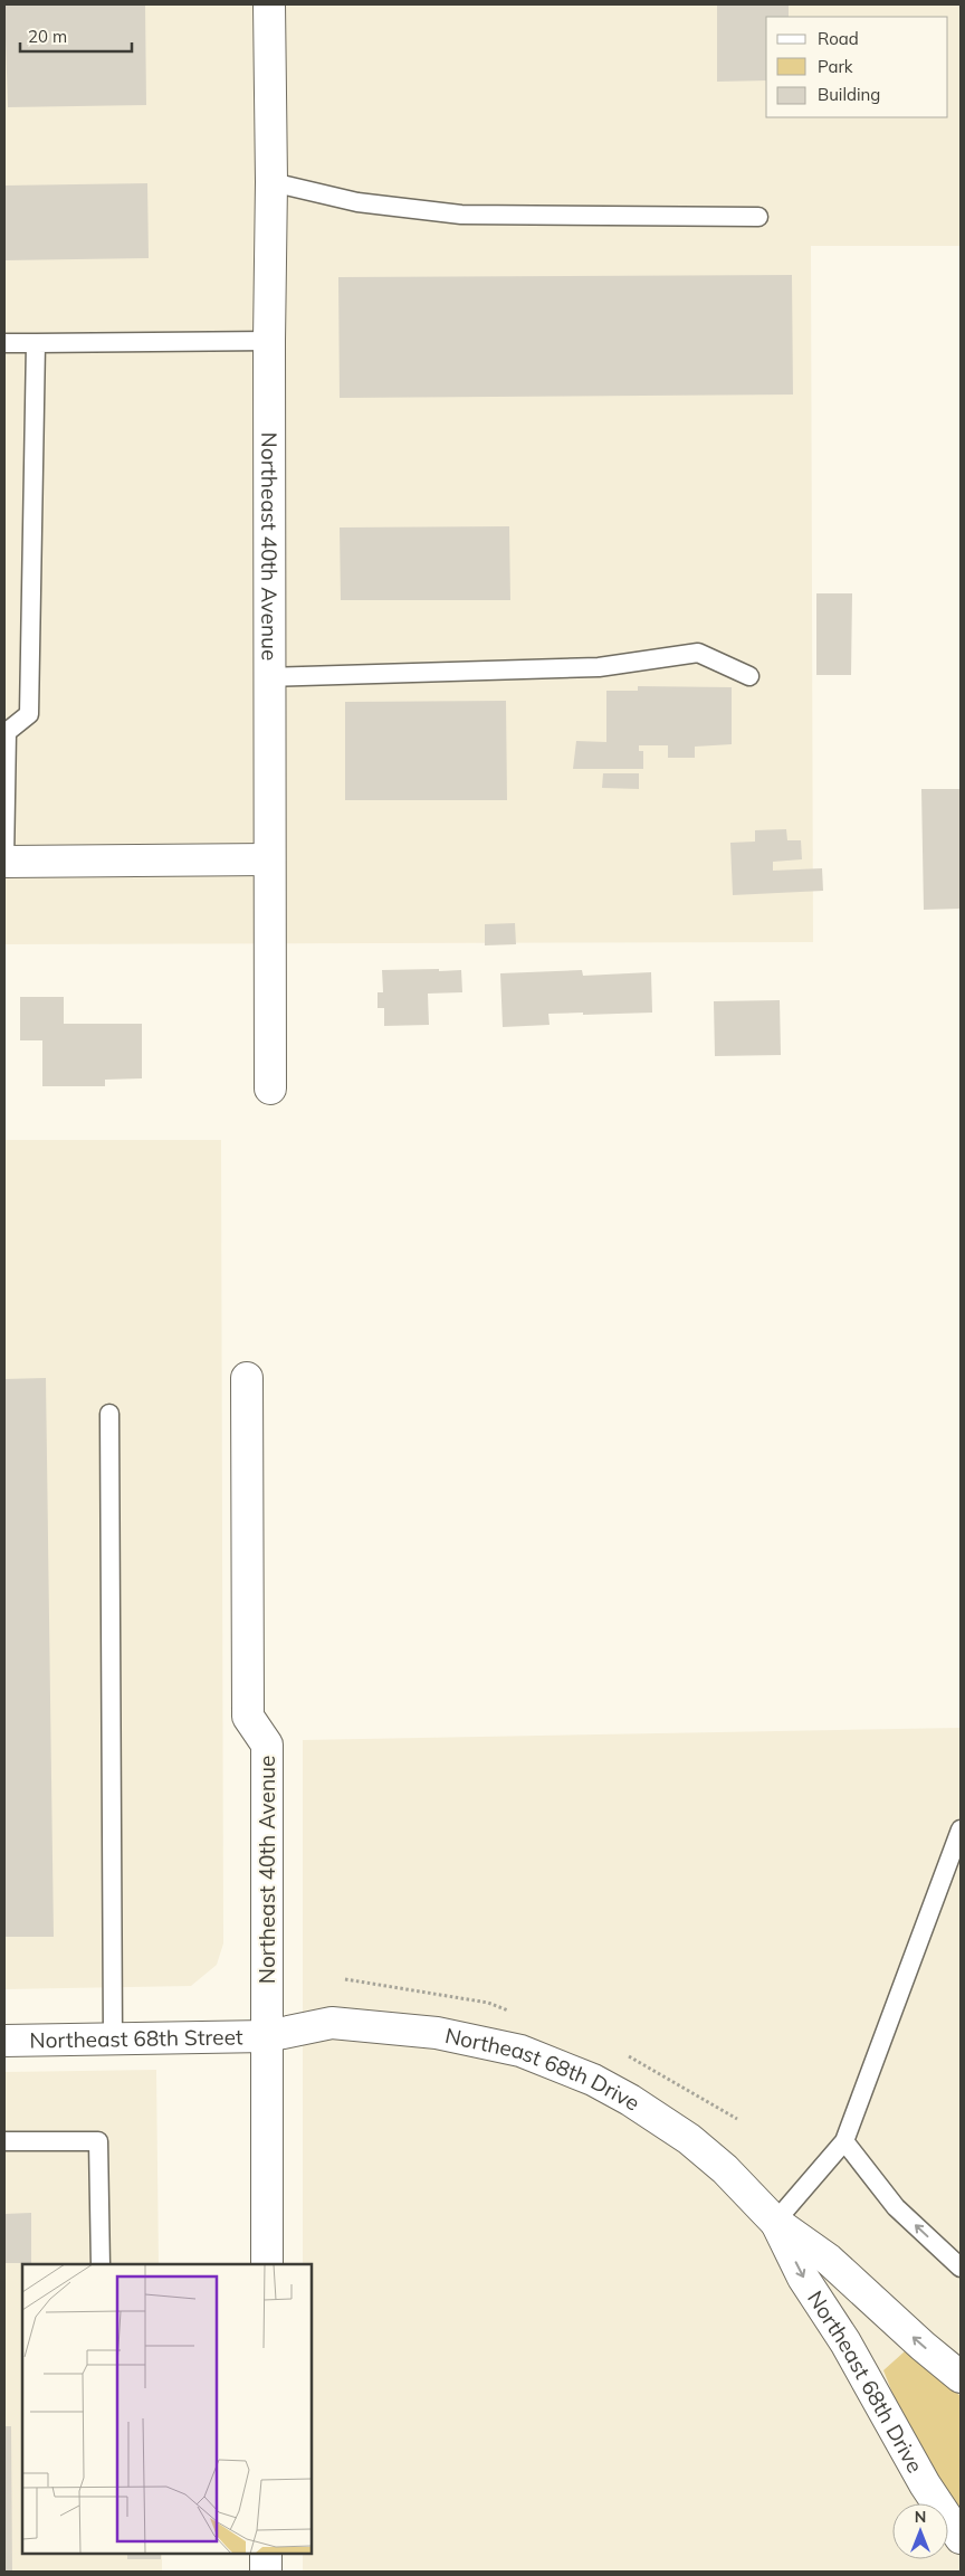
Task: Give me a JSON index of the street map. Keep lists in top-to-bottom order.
{
  "streets": {
    "street": ["Northeast 40th Avenue", "Northeast 68th Street", "Northeast 68th Drive"]
  },
  "crossings": [
    ["Northeast 40th Avenue", "Northeast 68th Street"],
    ["Northeast 40th Avenue", "Northeast 68th Drive"],
    ["Northeast 68th Street", "Northeast 68th Drive"]
  ],
  "legend": ["Road", "Park", "Building"],
  "scale_bar": "20 m",
  "north": "top"
}
